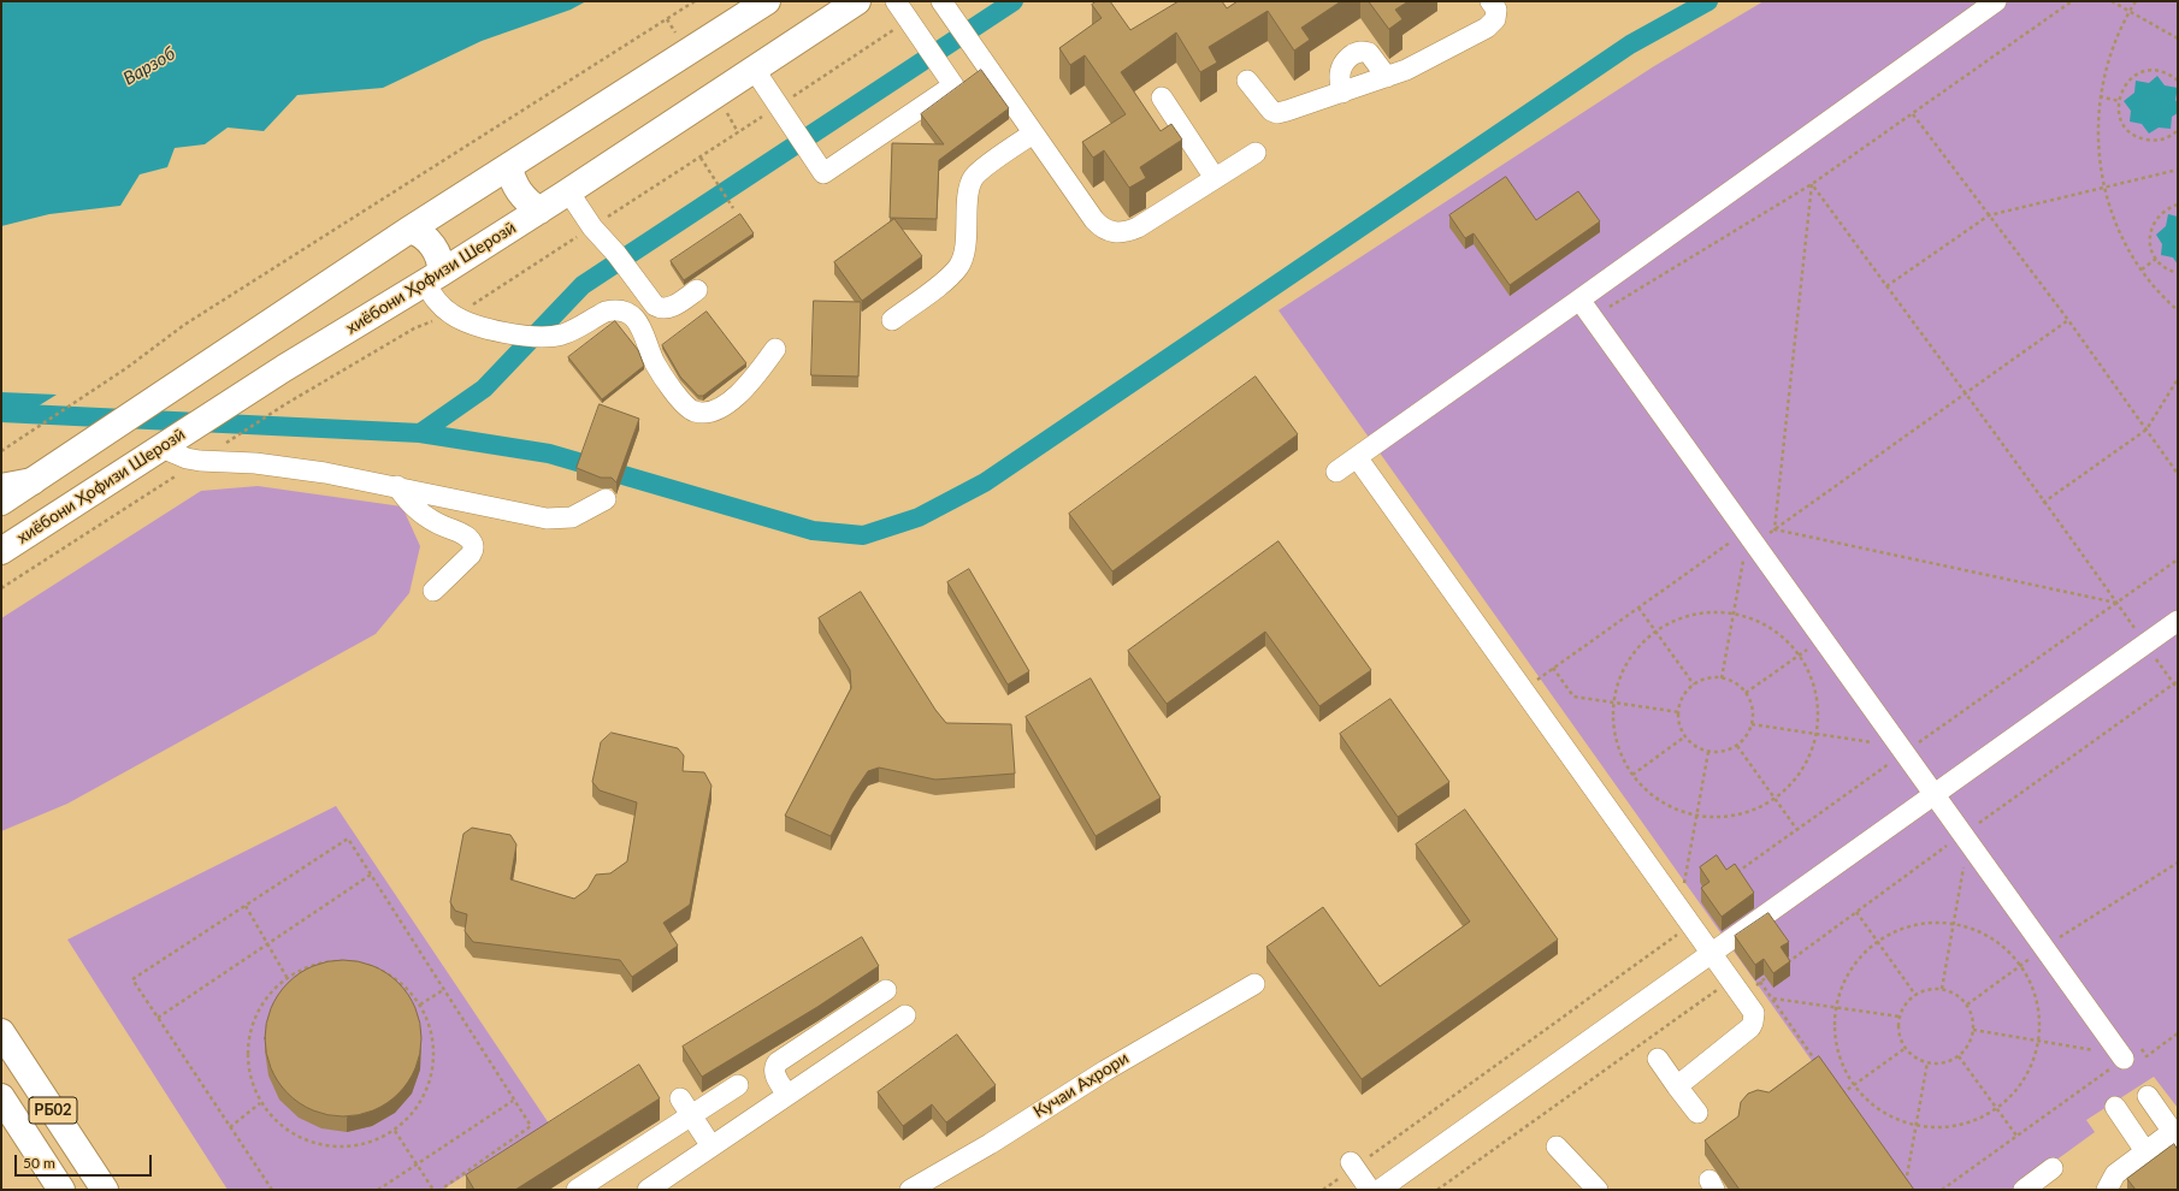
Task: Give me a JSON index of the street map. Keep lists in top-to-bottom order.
{
  "streets": {
    "main road": ["хиёбони Ҳофизи Шерозӣ", "РБ02"],
    "street": ["Кучаи Ахрори"]
  },
  "water": ["Варзоб"],
  "scale_bar": "50 m"
}
